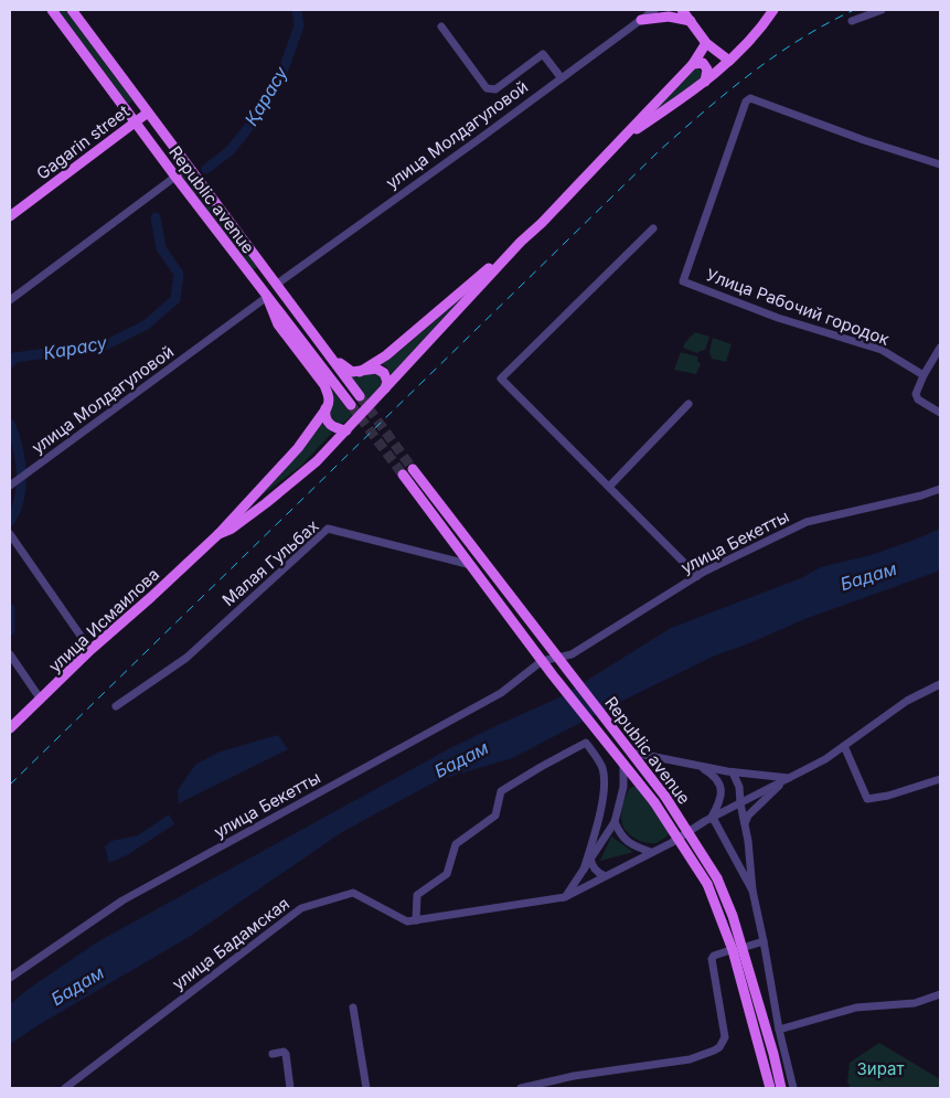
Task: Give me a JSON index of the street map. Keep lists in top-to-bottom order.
{
  "streets": {
    "main road": ["Gagarin street", "Republic avenue", "улица Исмаилова"],
    "street": [
      "улица Молдагуловой",
      "Улица Рабочий городок",
      "улица Бекетты",
      "Малая Гульбах",
      "улица Бадамская"
    ]
  },
  "crossings": [
    ["улица Молдагуловой", "Republic avenue"],
    ["Gagarin street", "Republic avenue"],
    ["Republic avenue", "улица Бекетты"],
    ["Republic avenue", "Малая Гульбах"]
  ],
  "water": ["Қарасу", "Карасу", "Бадам"],
  "parks": ["Зират"]
}
